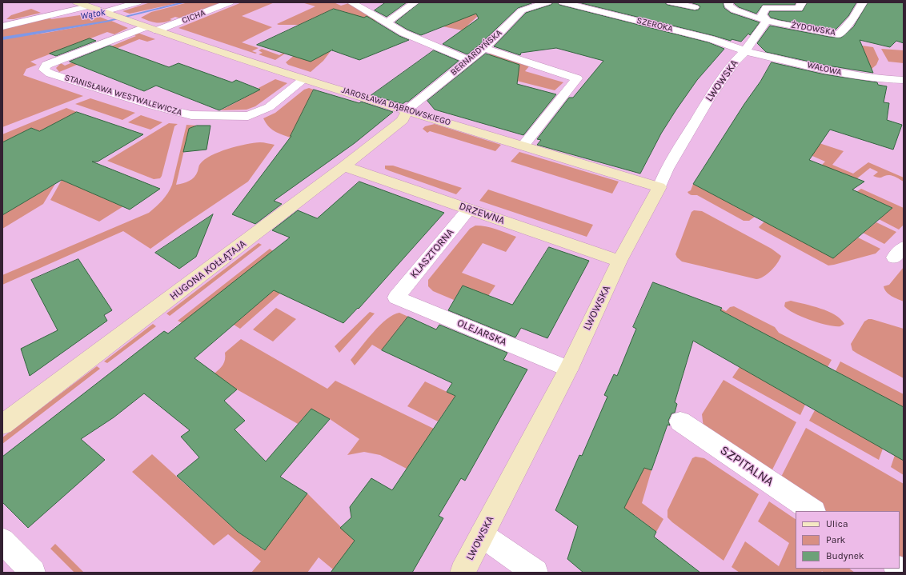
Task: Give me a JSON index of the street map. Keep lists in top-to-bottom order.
{
  "streets": {
    "street": [
      "CICHA",
      "SZEROKA",
      "ŻYDOWSKA",
      "BERNARDYŃSKA",
      "WAŁOWA",
      "LWOWSKA",
      "STANISŁAWA WESTWALEWICZA",
      "JAROSŁAWA DĄBROWSKIEGO",
      "DRZEWNA",
      "KLASZTORNA",
      "HUGONA KOŁŁĄTAJA",
      "OLEJARSKA",
      "SZPITALNA"
    ]
  },
  "crossings": [
    ["CICHA", "JAROSŁAWA DĄBROWSKIEGO"],
    ["SZEROKA", "WAŁOWA"],
    ["SZEROKA", "LWOWSKA"],
    ["ŻYDOWSKA", "LWOWSKA"],
    ["BERNARDYŃSKA", "JAROSŁAWA DĄBROWSKIEGO"],
    ["BERNARDYŃSKA", "HUGONA KOŁŁĄTAJA"],
    ["WAŁOWA", "LWOWSKA"],
    ["LWOWSKA", "JAROSŁAWA DĄBROWSKIEGO"],
    ["LWOWSKA", "DRZEWNA"],
    ["LWOWSKA", "OLEJARSKA"],
    ["STANISŁAWA WESTWALEWICZA", "JAROSŁAWA DĄBROWSKIEGO"],
    ["JAROSŁAWA DĄBROWSKIEGO", "HUGONA KOŁŁĄTAJA"],
    ["DRZEWNA", "KLASZTORNA"],
    ["DRZEWNA", "HUGONA KOŁŁĄTAJA"],
    ["KLASZTORNA", "OLEJARSKA"]
  ],
  "water": ["Wątok"],
  "legend": ["Ulica", "Park", "Budynek"]
}
